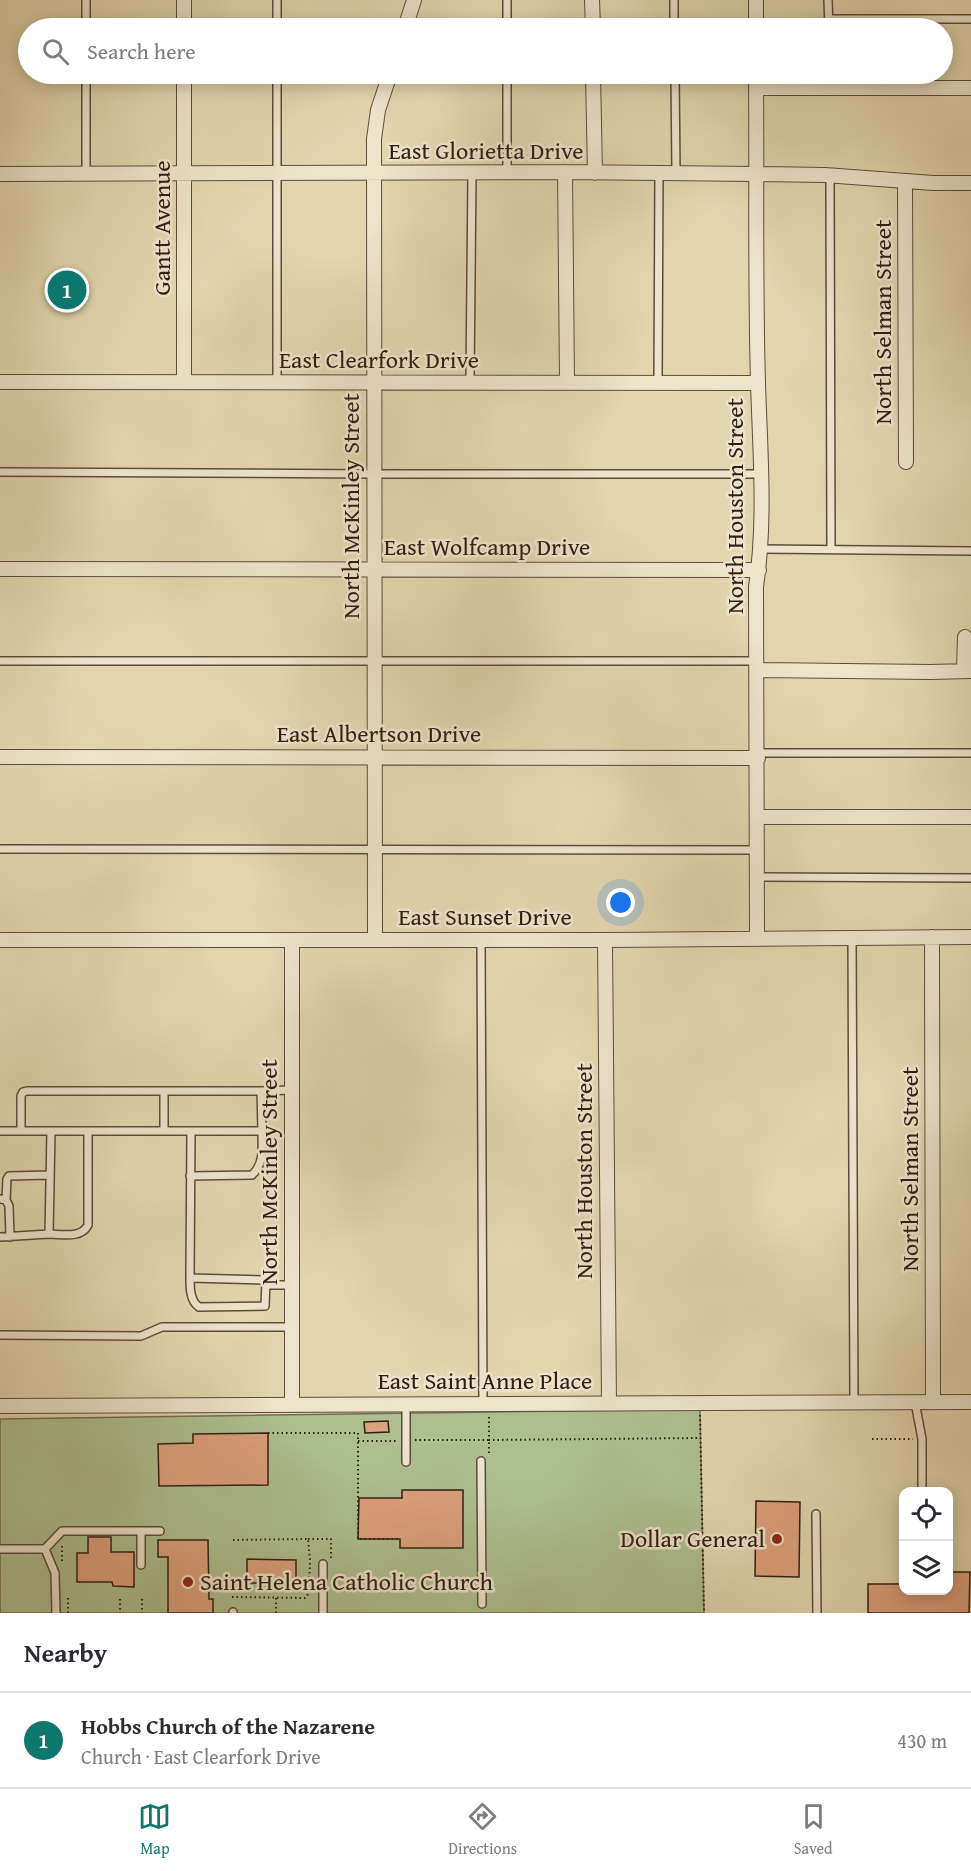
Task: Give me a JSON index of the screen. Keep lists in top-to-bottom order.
{
  "streets": {
    "street": [
      "East Glorietta Drive",
      "Gantt Avenue",
      "North Selman Street",
      "East Clearfork Drive",
      "North McKinley Street",
      "North Houston Street",
      "East Wolfcamp Drive",
      "East Albertson Drive",
      "East Sunset Drive",
      "East Saint Anne Place"
    ]
  },
  "crossings": [
    ["East Glorietta Drive", "Gantt Avenue"],
    ["East Glorietta Drive", "North Selman Street"],
    ["East Glorietta Drive", "North McKinley Street"],
    ["East Glorietta Drive", "North Houston Street"],
    ["Gantt Avenue", "East Clearfork Drive"],
    ["North Selman Street", "East Sunset Drive"],
    ["North Selman Street", "East Saint Anne Place"],
    ["East Clearfork Drive", "North McKinley Street"],
    ["East Clearfork Drive", "North Houston Street"],
    ["North McKinley Street", "East Wolfcamp Drive"],
    ["North McKinley Street", "East Albertson Drive"],
    ["North McKinley Street", "East Sunset Drive"],
    ["North McKinley Street", "East Saint Anne Place"],
    ["North Houston Street", "East Wolfcamp Drive"],
    ["North Houston Street", "East Albertson Drive"],
    ["North Houston Street", "East Sunset Drive"],
    ["North Houston Street", "East Saint Anne Place"]
  ],
  "places": ["Dollar General", "Saint Helena Catholic Church"],
  "page": {
    "search": "Search here",
    "pins": "1",
    "heading": "Nearby",
    "list": [
      {
        "mark": "1",
        "name": "Hobbs Church of the Nazarene",
        "note": "Church · East Clearfork Drive",
        "value": "430 m"
      }
    ],
    "nav": ["Map", "Directions", "Saved"]
  }
}
